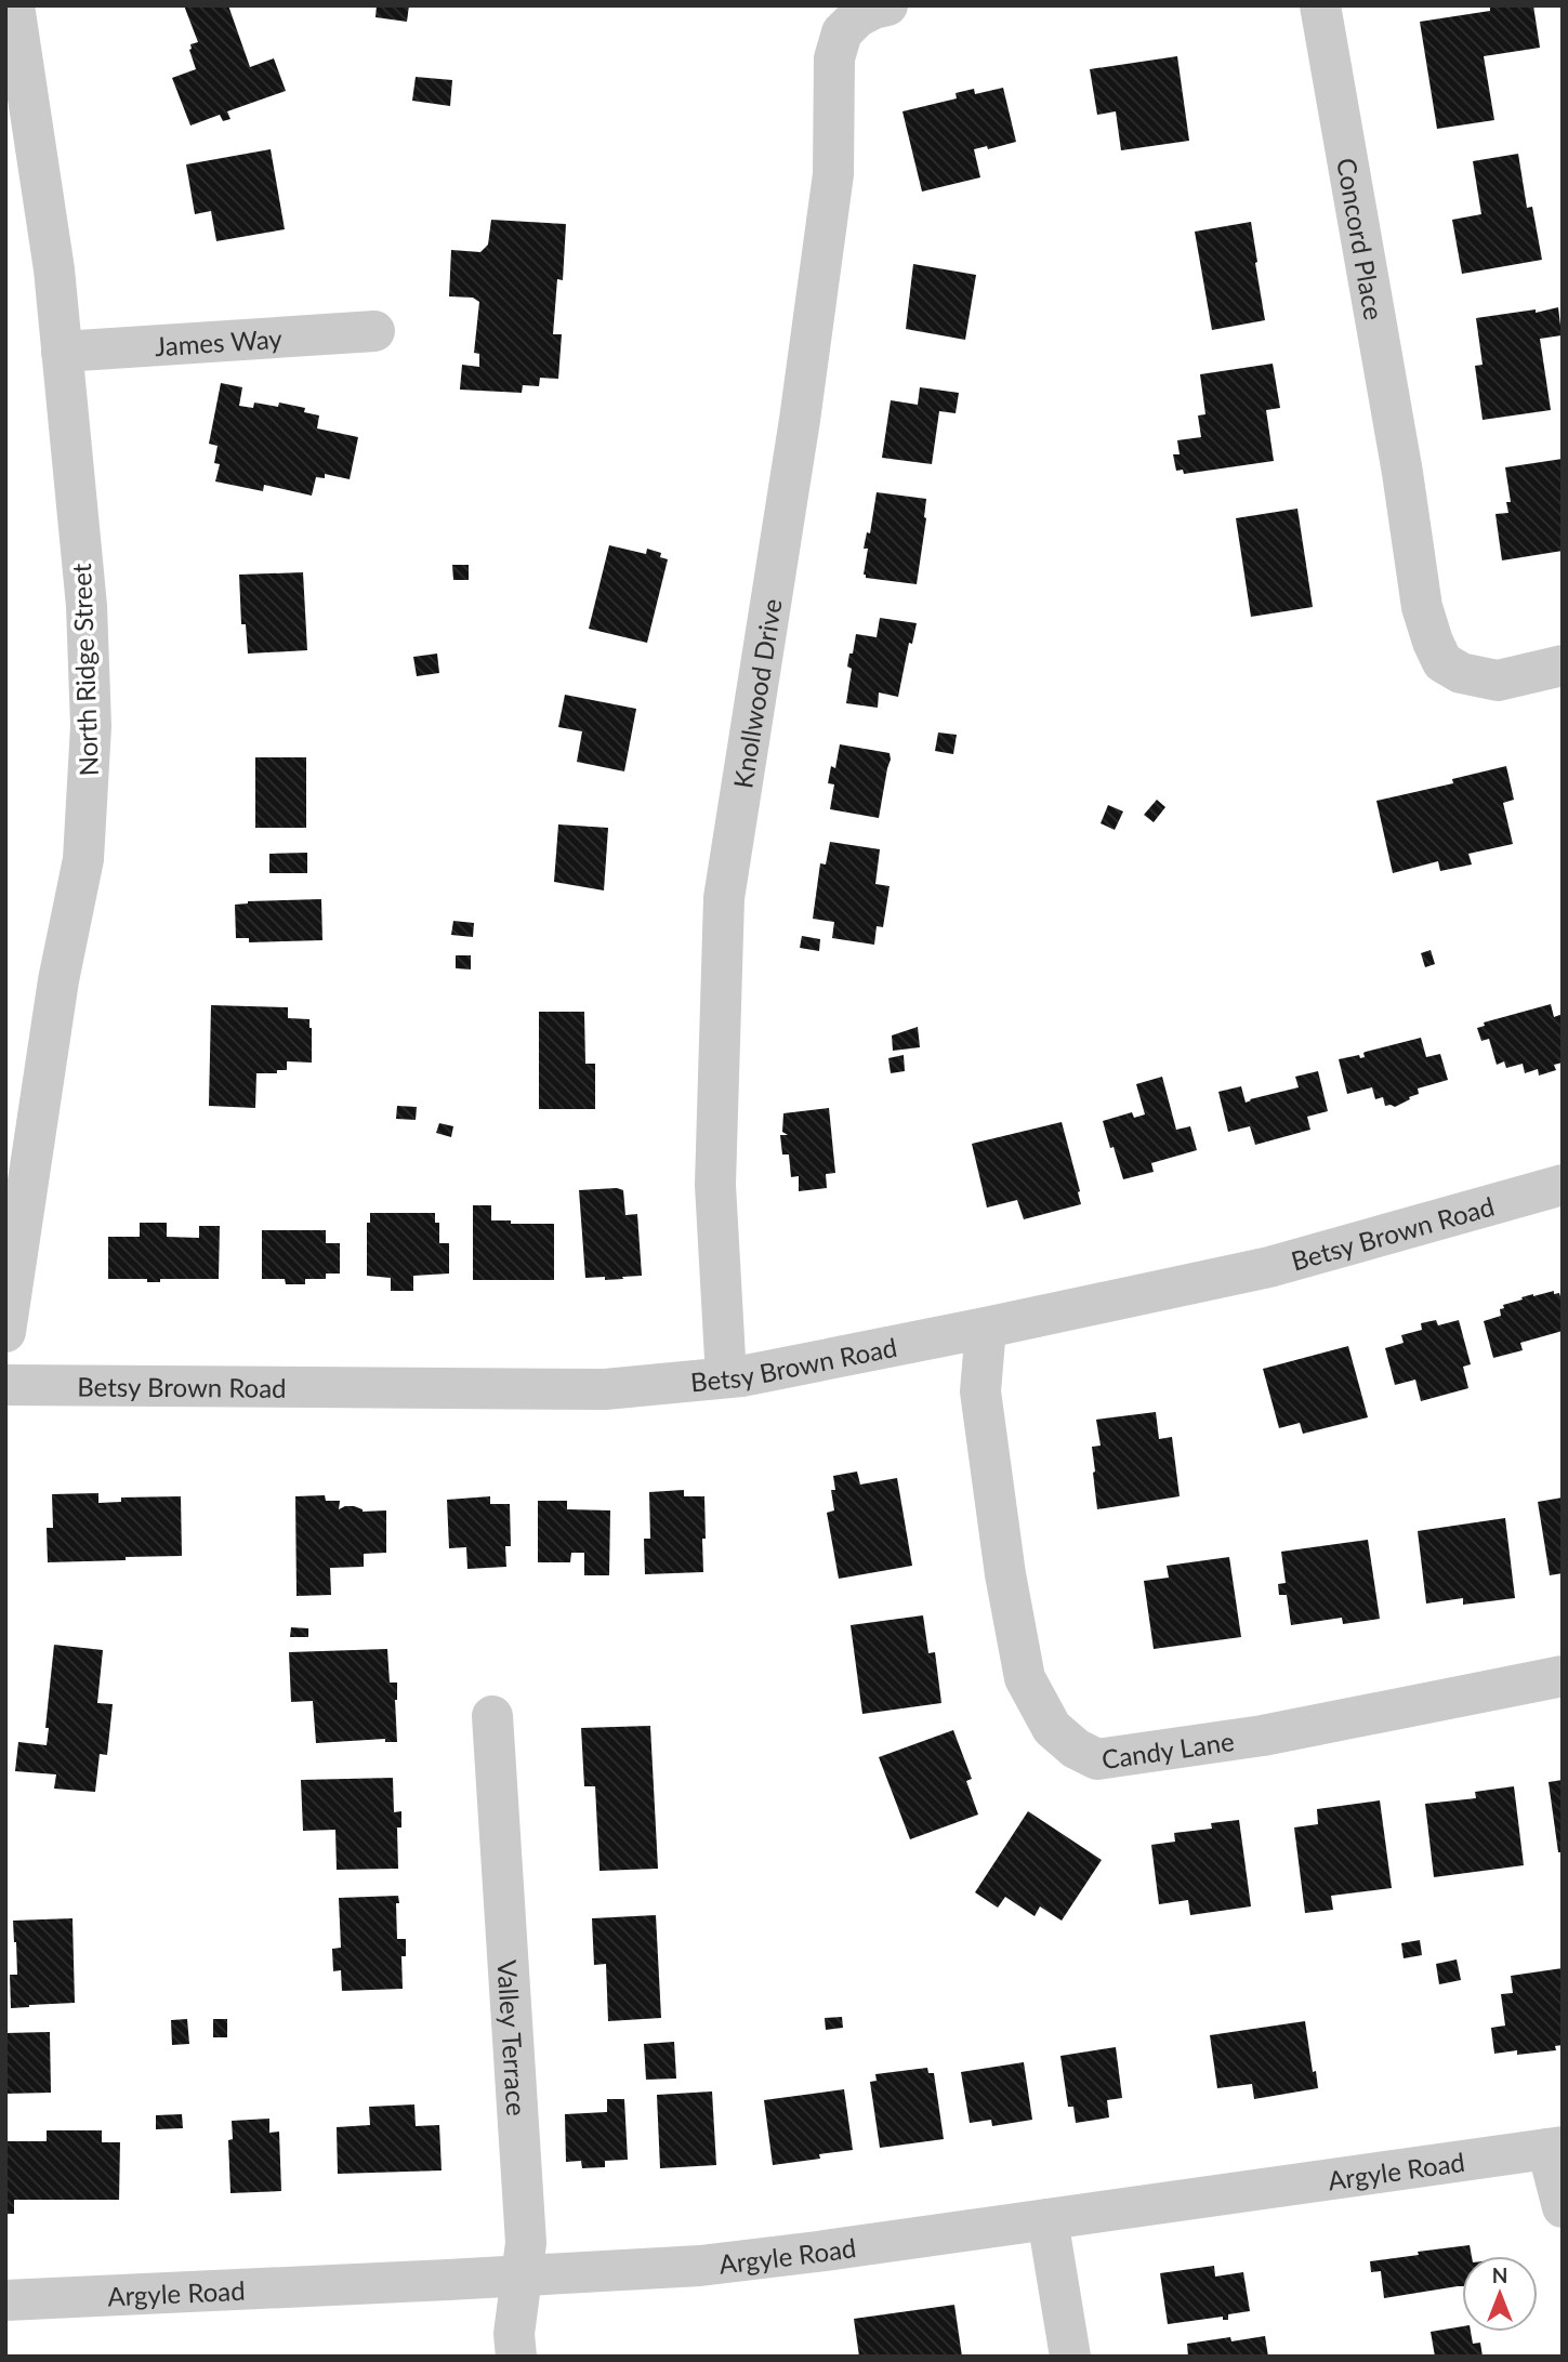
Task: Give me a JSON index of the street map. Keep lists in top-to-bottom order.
{
  "streets": {
    "street": [
      "Concord Place",
      "James Way",
      "North Ridge Street",
      "Knollwood Drive",
      "Betsy Brown Road",
      "Candy Lane",
      "Valley Terrace",
      "Argyle Road"
    ]
  },
  "crossings": [
    ["James Way", "North Ridge Street"],
    ["Knollwood Drive", "Betsy Brown Road"],
    ["Betsy Brown Road", "Candy Lane"],
    ["Valley Terrace", "Argyle Road"]
  ],
  "north": "top"
}
